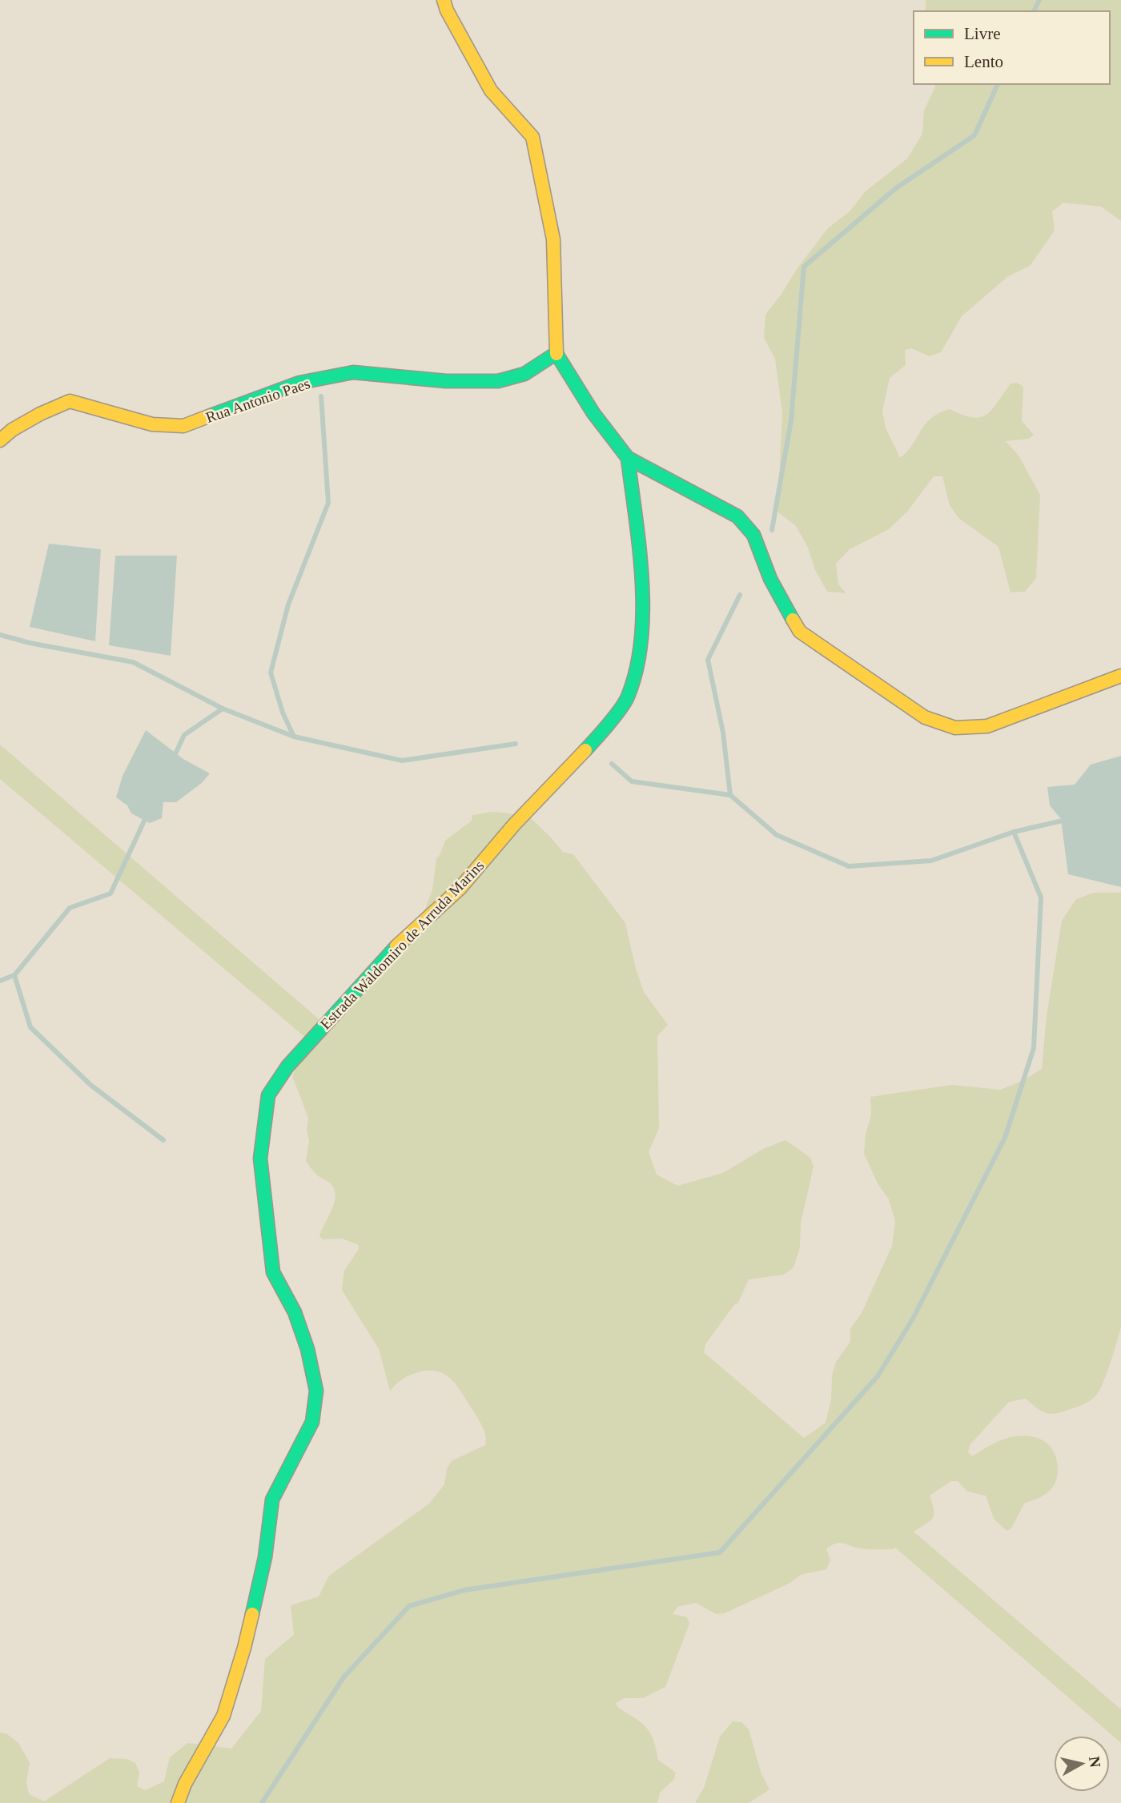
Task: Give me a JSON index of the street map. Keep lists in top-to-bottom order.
{
  "streets": {
    "street": ["Rua Antonio Paes", "Estrada Waldomiro de Arruda Marins"]
  },
  "legend": ["Livre", "Lento"],
  "north": "right"
}
